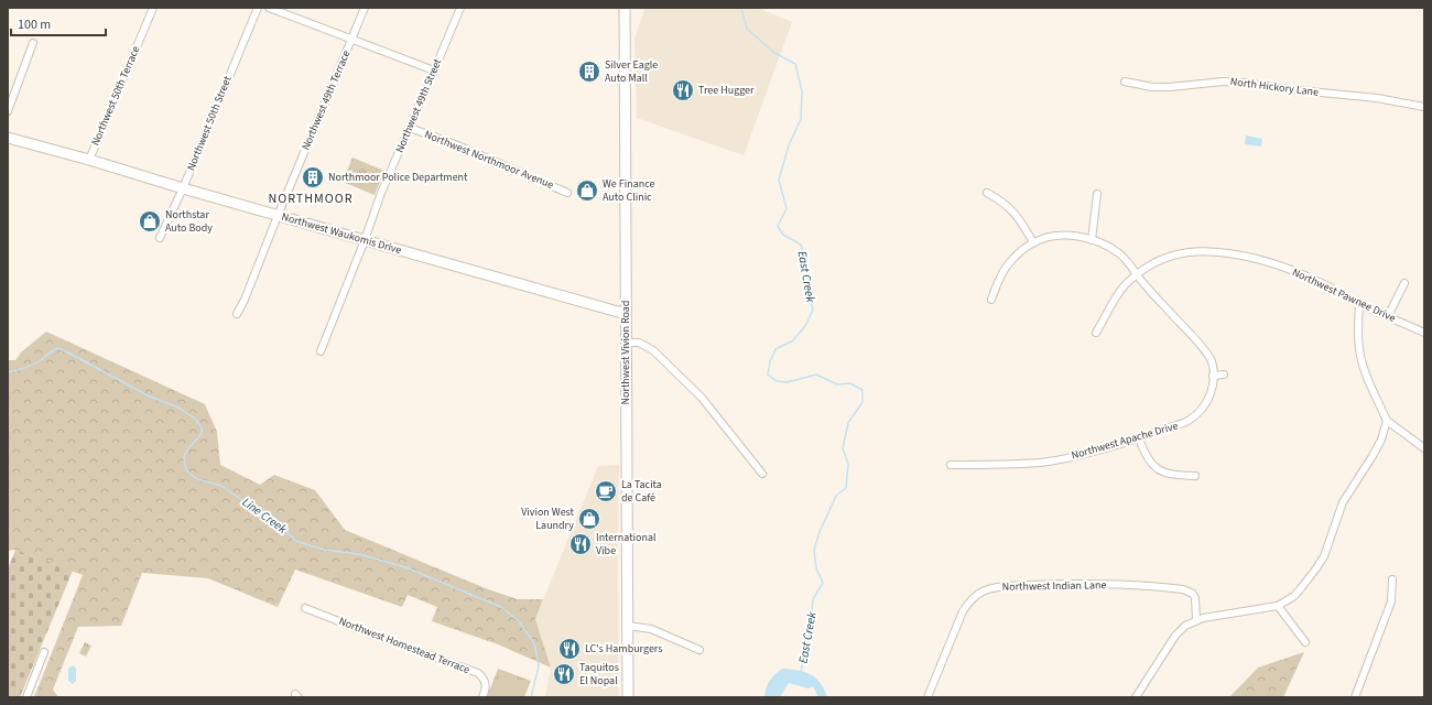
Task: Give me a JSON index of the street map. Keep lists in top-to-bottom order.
{
  "streets": {
    "main road": ["Northwest Waukomis Drive", "Northwest Vivion Road"],
    "street": [
      "North Hickory Lane",
      "Northwest 50th Terrace",
      "Northwest 49th Terrace",
      "Northwest 49th Street",
      "Northwest 50th Street",
      "Northwest Northmoor Avenue",
      "Northwest Pawnee Drive",
      "Northwest Apache Drive",
      "Northwest Indian Lane",
      "Northwest Homestead Terrace"
    ]
  },
  "crossings": [
    ["Northwest 50th Terrace", "Northwest Waukomis Drive"],
    ["Northwest 49th Terrace", "Northwest Waukomis Drive"],
    ["Northwest 49th Street", "Northwest Northmoor Avenue"],
    ["Northwest 49th Street", "Northwest Waukomis Drive"],
    ["Northwest 50th Street", "Northwest Waukomis Drive"],
    ["Northwest Waukomis Drive", "Northwest Vivion Road"],
    ["Northwest Pawnee Drive", "Northwest Apache Drive"]
  ],
  "districts": ["NORTHMOOR"],
  "water": ["East Creek", "Line Creek"],
  "places": {
    "building": ["Silver Eagle Auto Mall", "Northmoor Police Department"],
    "restaurant": [
      "Tree Hugger",
      "International Vibe",
      "LC's Hamburgers",
      "Taquitos El Nopal"
    ],
    "shop": ["We Finance Auto Clinic", "Northstar Auto Body", "Vivion West Laundry"],
    "cafe": ["La Tacita de Café"]
  },
  "scale_bar": "100 m"
}
